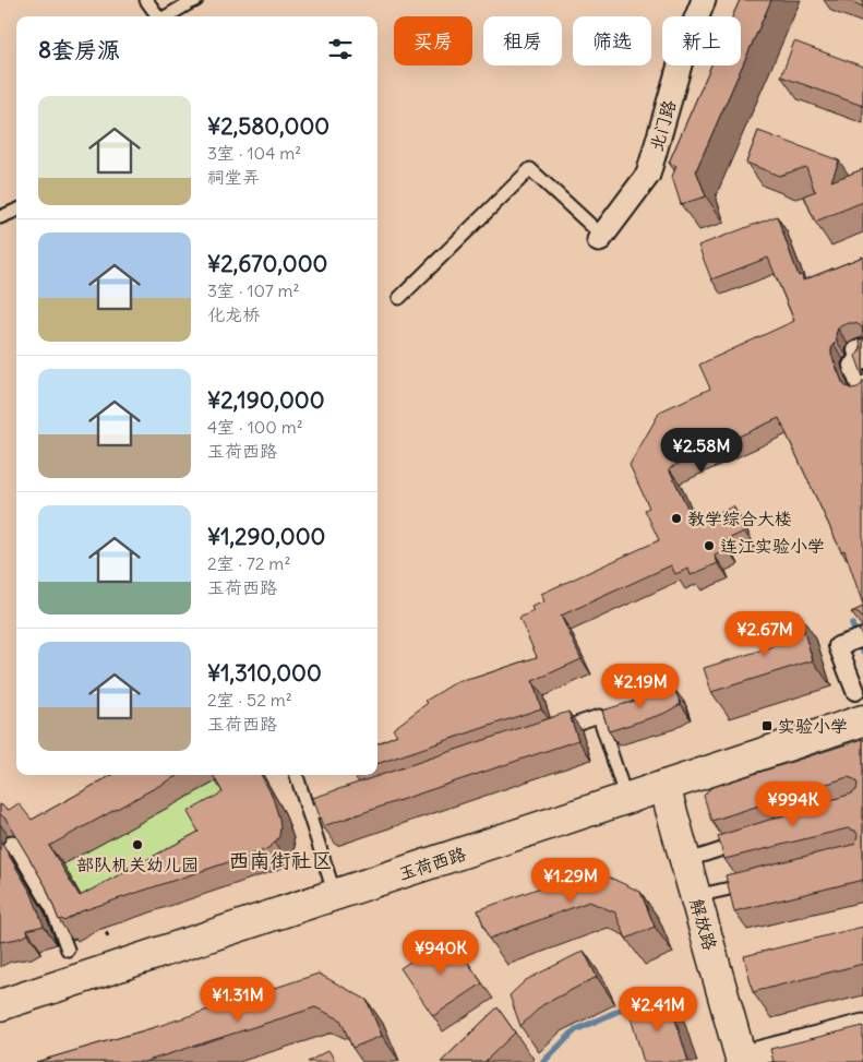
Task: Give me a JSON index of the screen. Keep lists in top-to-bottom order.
{
  "streets": {
    "main road": ["玉荷西路", "解放路"],
    "street": ["北门路"]
  },
  "crossings": [
    ["玉荷西路", "解放路"]
  ],
  "districts": ["西南街社区"],
  "places": {
    "other": ["教学综合大楼", "连江实验小学", "部队机关幼儿园"],
    "transit": ["实验小学"]
  },
  "page": {
    "chip": [
      "买房",
      "租房",
      "筛选",
      "新上"
    ],
    "heading": "8套房源",
    "list": [
      {
        "name": "¥2,580,000",
        "note": "3室 · 104 m² · 祠堂弄"
      },
      {
        "name": "¥2,670,000",
        "note": "3室 · 107 m² · 化龙桥"
      },
      {
        "name": "¥2,190,000",
        "note": "4室 · 100 m² · 玉荷西路"
      },
      {
        "name": "¥1,290,000",
        "note": "2室 · 72 m² · 玉荷西路"
      },
      {
        "name": "¥1,310,000",
        "note": "2室 · 52 m² · 玉荷西路"
      }
    ],
    "price": [
      "¥2.58M",
      "¥2.67M",
      "¥2.19M",
      "¥994K",
      "¥1.29M",
      "¥940K",
      "¥1.31M",
      "¥2.41M"
    ]
  }
}
